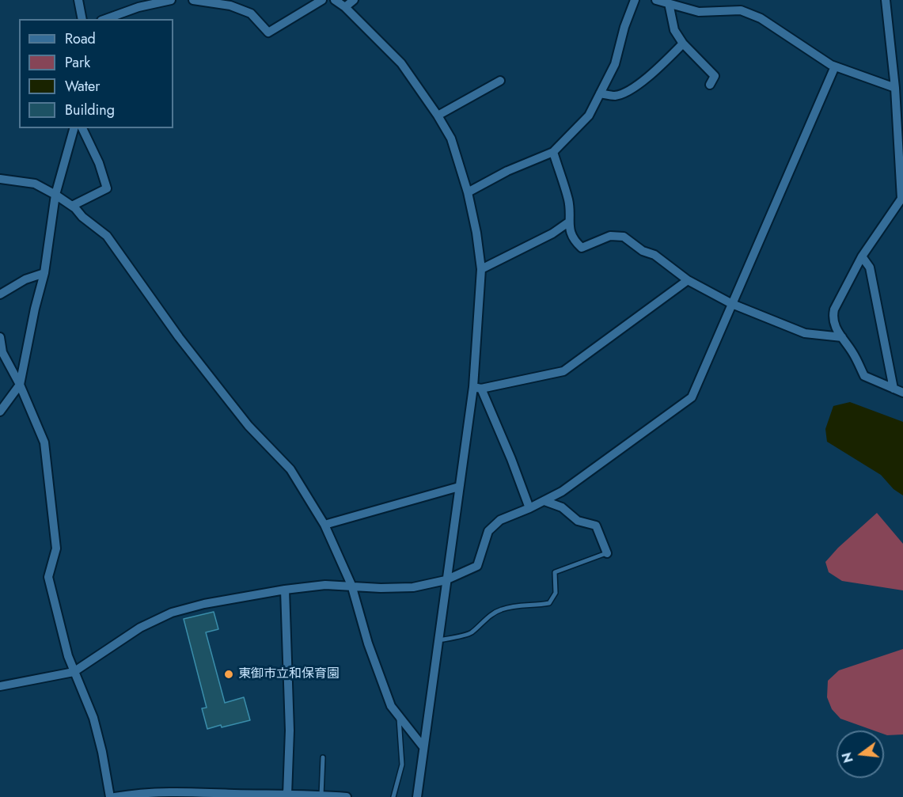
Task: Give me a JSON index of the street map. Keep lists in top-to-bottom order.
{
  "places": ["東御市立和保育園"],
  "legend": [
    "Road",
    "Park",
    "Water",
    "Building"
  ],
  "north": "left"
}
